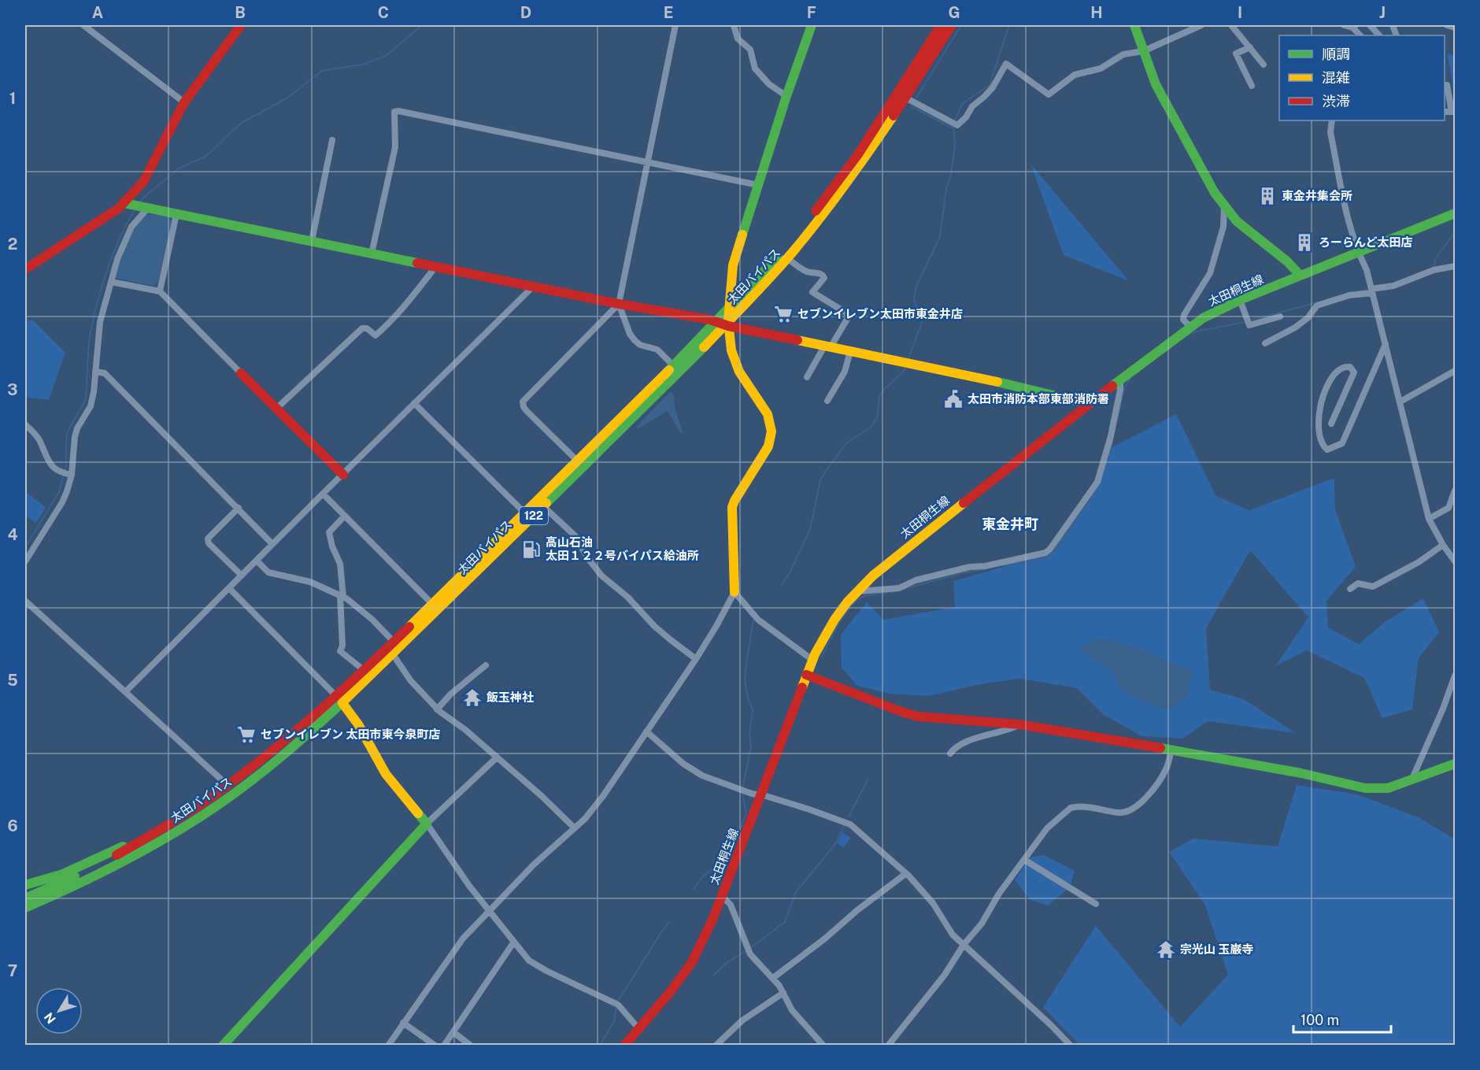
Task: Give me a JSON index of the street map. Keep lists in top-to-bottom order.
{
  "streets": {
    "main road": ["太田バイパス", "太田桐生線", "122"]
  },
  "districts": ["東金井町"],
  "places": {
    "building": ["東金井集会所", "ろーらんど太田店"],
    "supermarket": ["セブンイレブン太田市東金井店", "セブンイレブン 太田市東今泉町店"],
    "public building": ["太田市消防本部東部消防署"],
    "fuel station": ["高山石油 太田１２２号バイパス給油所"],
    "temple": ["飯玉神社", "宗光山 玉巌寺"]
  },
  "legend": ["順調", "混雑", "渋滞"],
  "scale_bar": "100 m",
  "north": "bottom left",
  "grid": {
    "columns": [
      "A",
      "B",
      "C",
      "D",
      "E",
      "F",
      "G",
      "H",
      "I",
      "J"
    ],
    "rows": [
      "1",
      "2",
      "3",
      "4",
      "5",
      "6",
      "7"
    ]
  }
}
